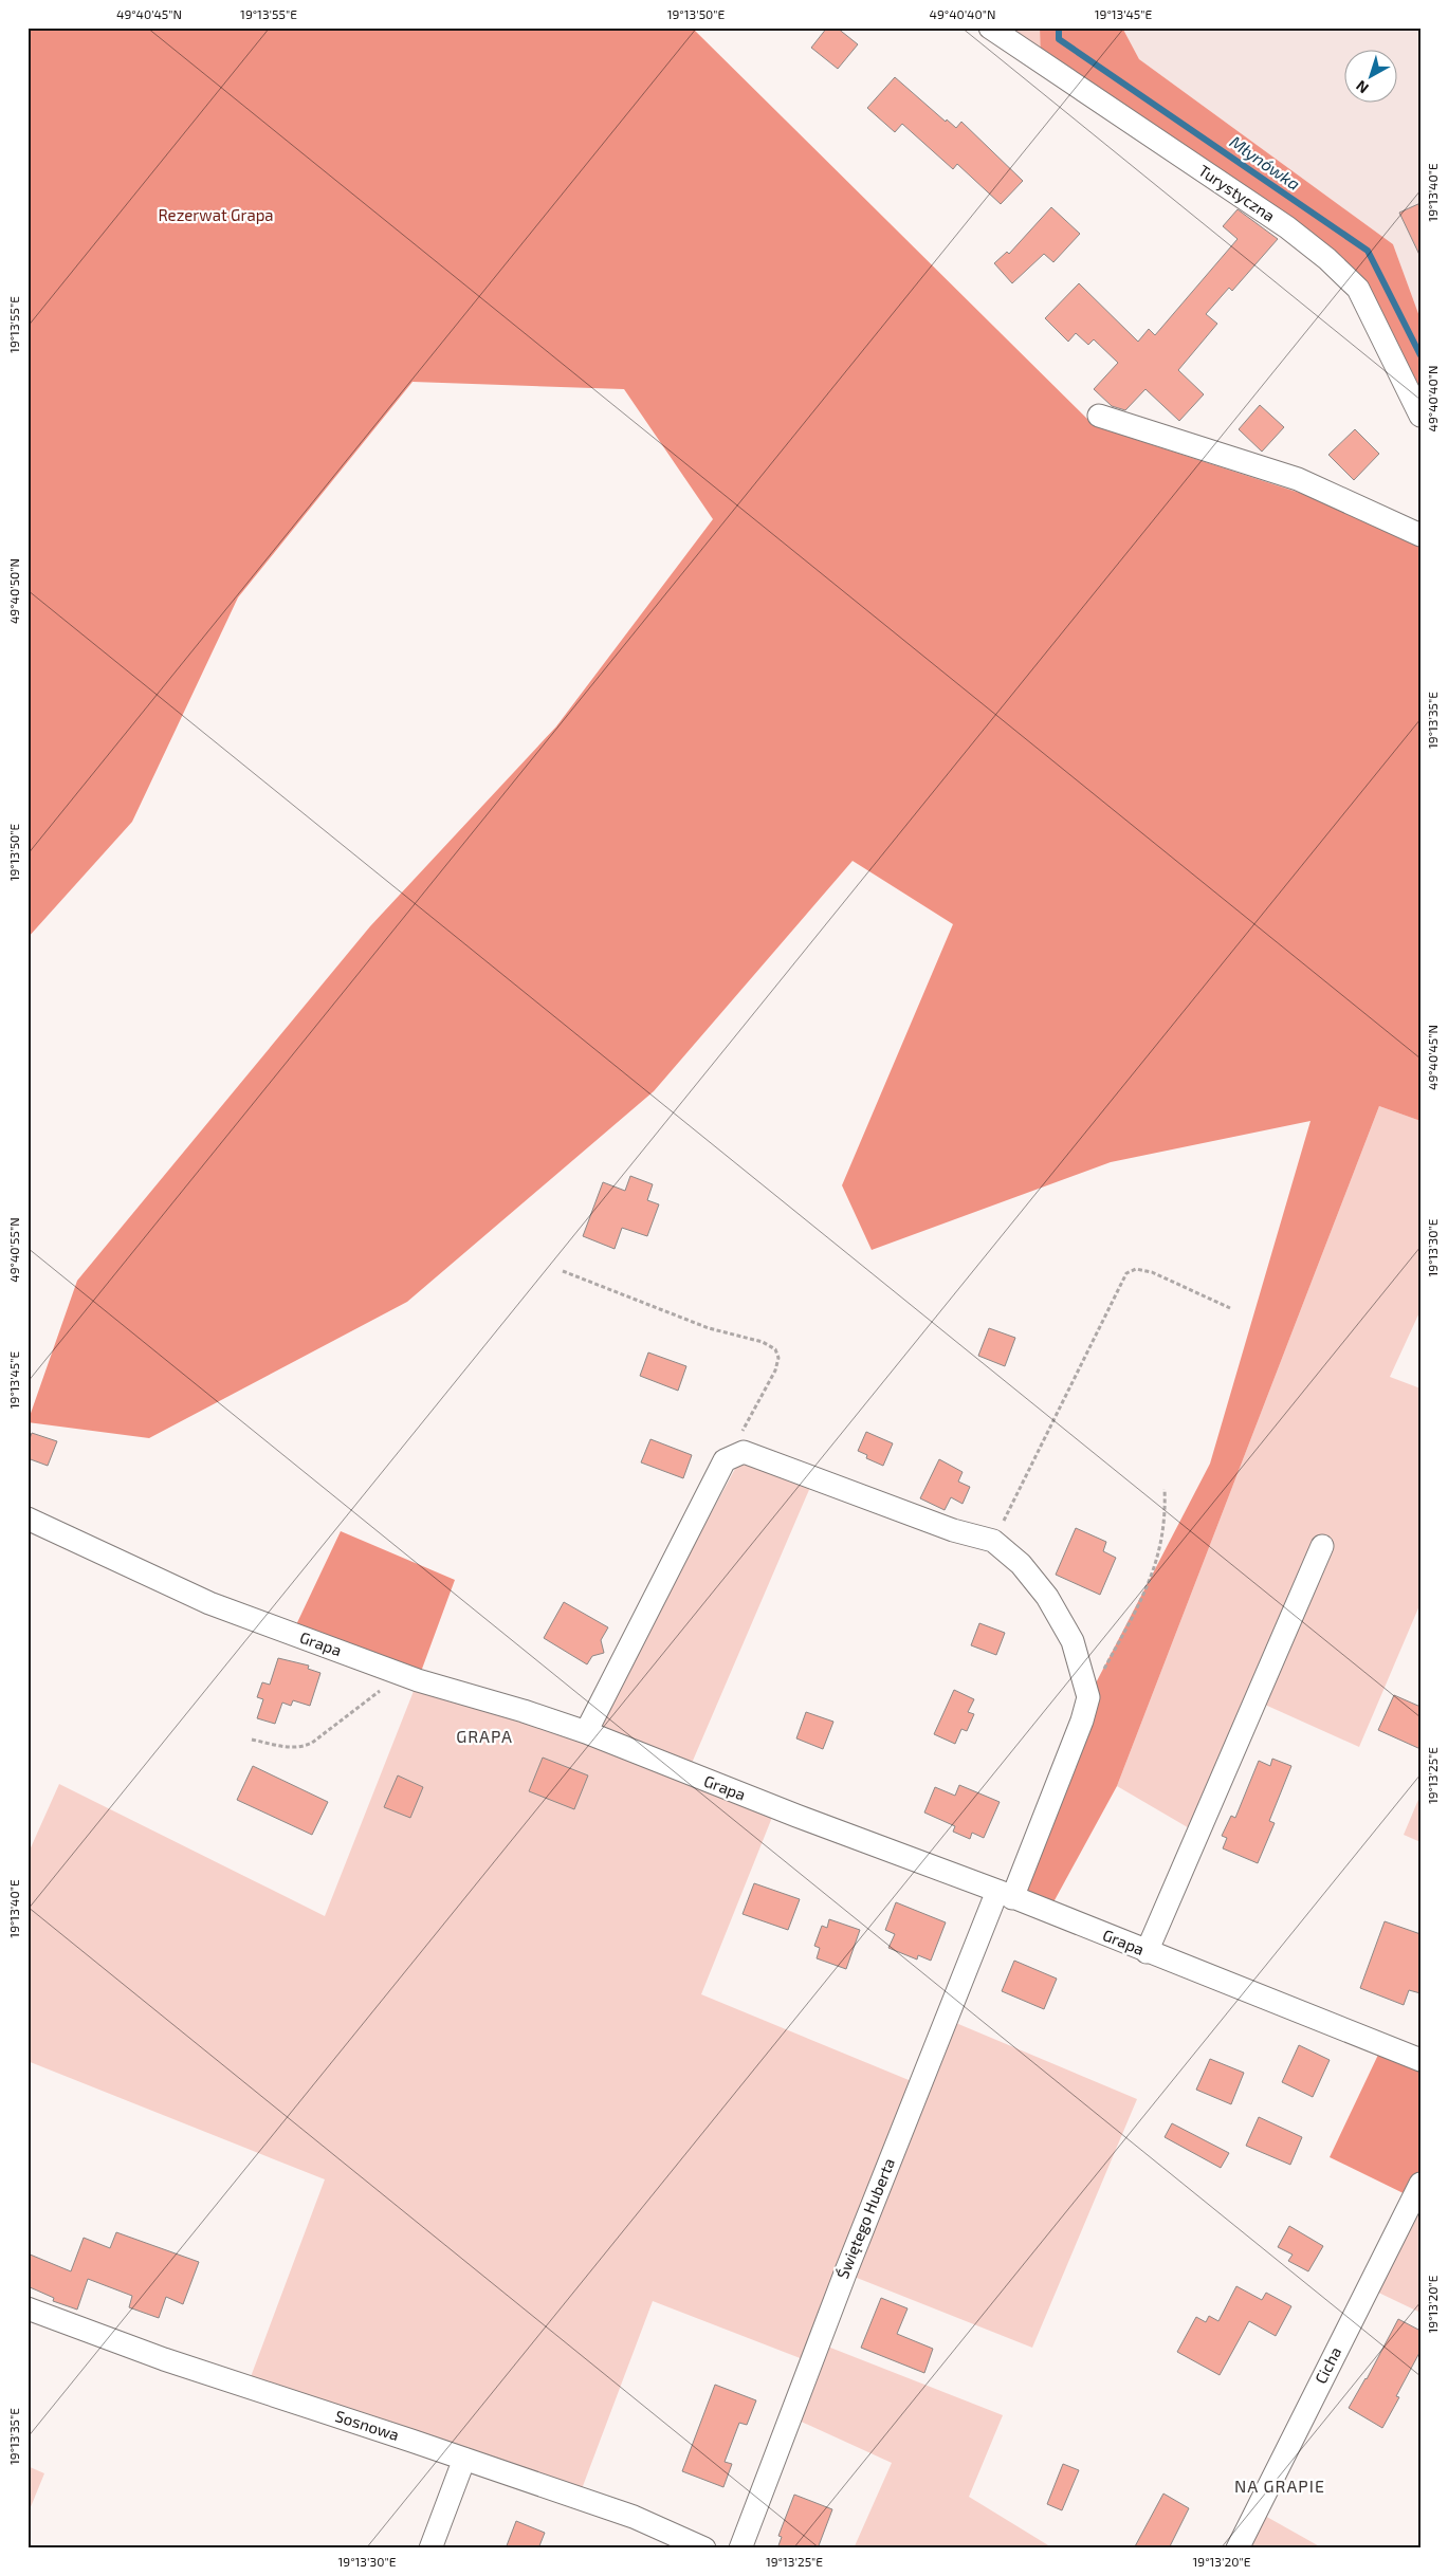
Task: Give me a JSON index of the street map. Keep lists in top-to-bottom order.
{
  "streets": {
    "street": [
      "Turystyczna",
      "Grapa",
      "Świętego Huberta",
      "Cicha",
      "Sosnowa"
    ]
  },
  "crossings": [
    ["Grapa", "Świętego Huberta"]
  ],
  "districts": ["GRAPA", "NA GRAPIE"],
  "water": ["Młynówka"],
  "parks": ["Rezerwat Grapa"],
  "north": "bottom left",
  "coordinates": [
    "49°40'45\"N",
    "19°13'55\"E",
    "19°13'50\"E",
    "49°40'40\"N",
    "19°13'45\"E",
    "19°13'40\"E",
    "49°40'50\"N",
    "19°13'35\"E",
    "19°13'30\"E",
    "49°40'55\"N",
    "19°13'25\"E",
    "19°13'20\"E"
  ]
}
